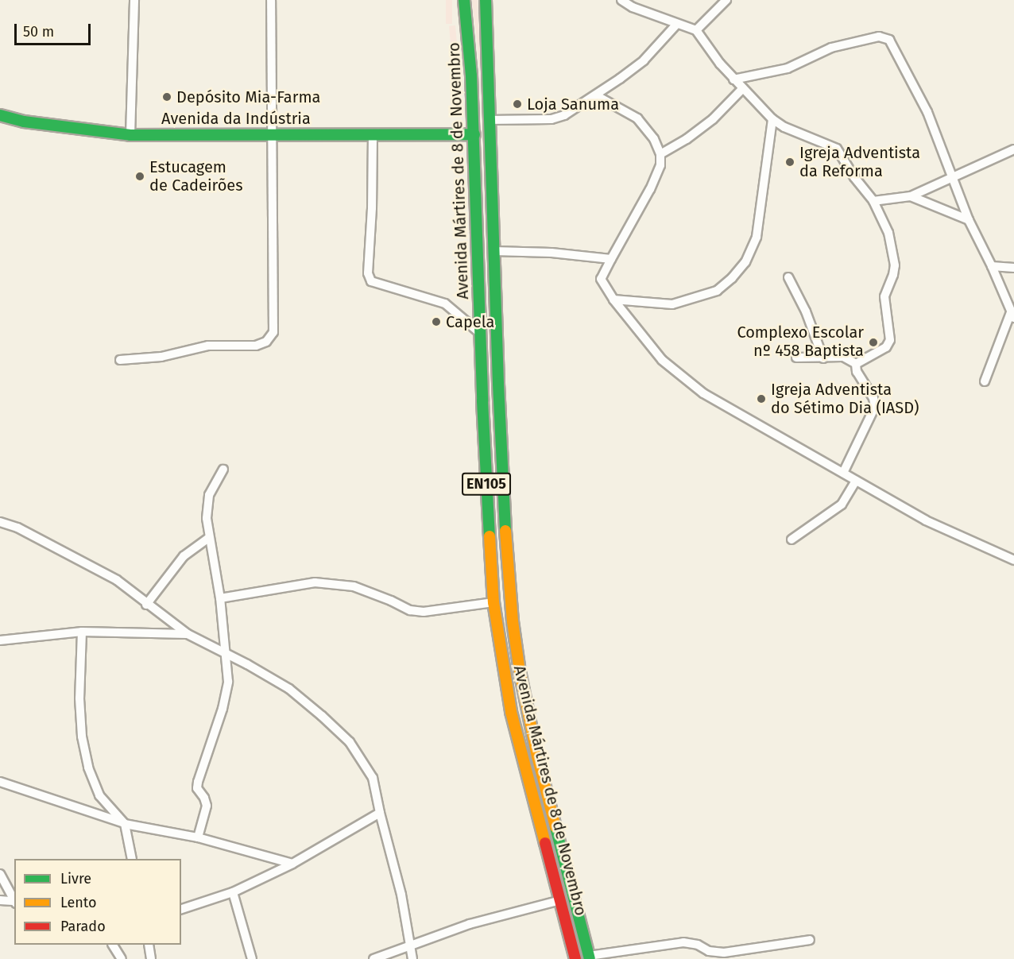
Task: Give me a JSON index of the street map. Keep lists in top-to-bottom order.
{
  "streets": {
    "main road": ["Avenida da Indústria", "Avenida Mártires de 8 de Novembro", "EN105"]
  },
  "crossings": [
    ["Avenida da Indústria", "Avenida Mártires de 8 de Novembro"]
  ],
  "places": [
    "Depósito Mia-Farma",
    "Loja Sanuma",
    "Igreja Adventista da Reforma",
    "Estucagem de Cadeirões",
    "Capela",
    "Complexo Escolar nº 458 Baptista",
    "Igreja Adventista do Sétimo Dia (IASD)"
  ],
  "legend": ["Livre", "Lento", "Parado"],
  "scale_bar": "50 m"
}
